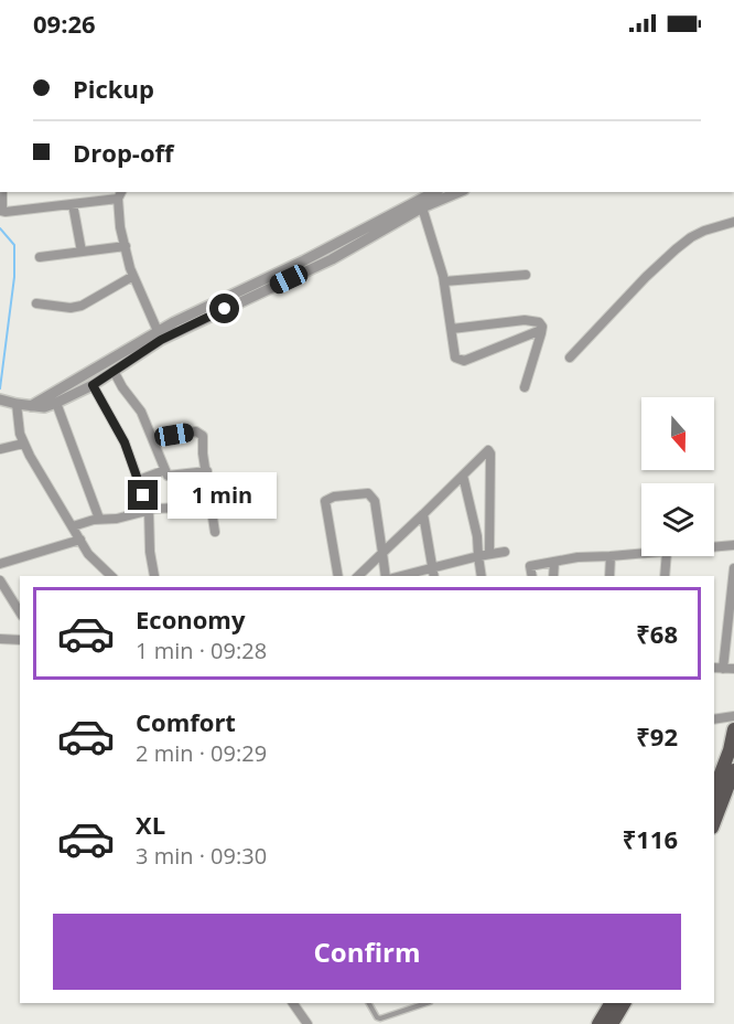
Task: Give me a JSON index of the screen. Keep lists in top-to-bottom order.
{
  "north": "bottom",
  "page": {
    "status": "09:26",
    "banner": ["Pickup", "Drop-off"],
    "bubble": "1 min",
    "list": [
      {
        "name": "Economy",
        "note": "1 min · 09:28",
        "value": "₹68"
      },
      {
        "name": "Comfort",
        "note": "2 min · 09:29",
        "value": "₹92"
      },
      {
        "name": "XL",
        "note": "3 min · 09:30",
        "value": "₹116"
      }
    ],
    "buttons": "Confirm"
  }
}
